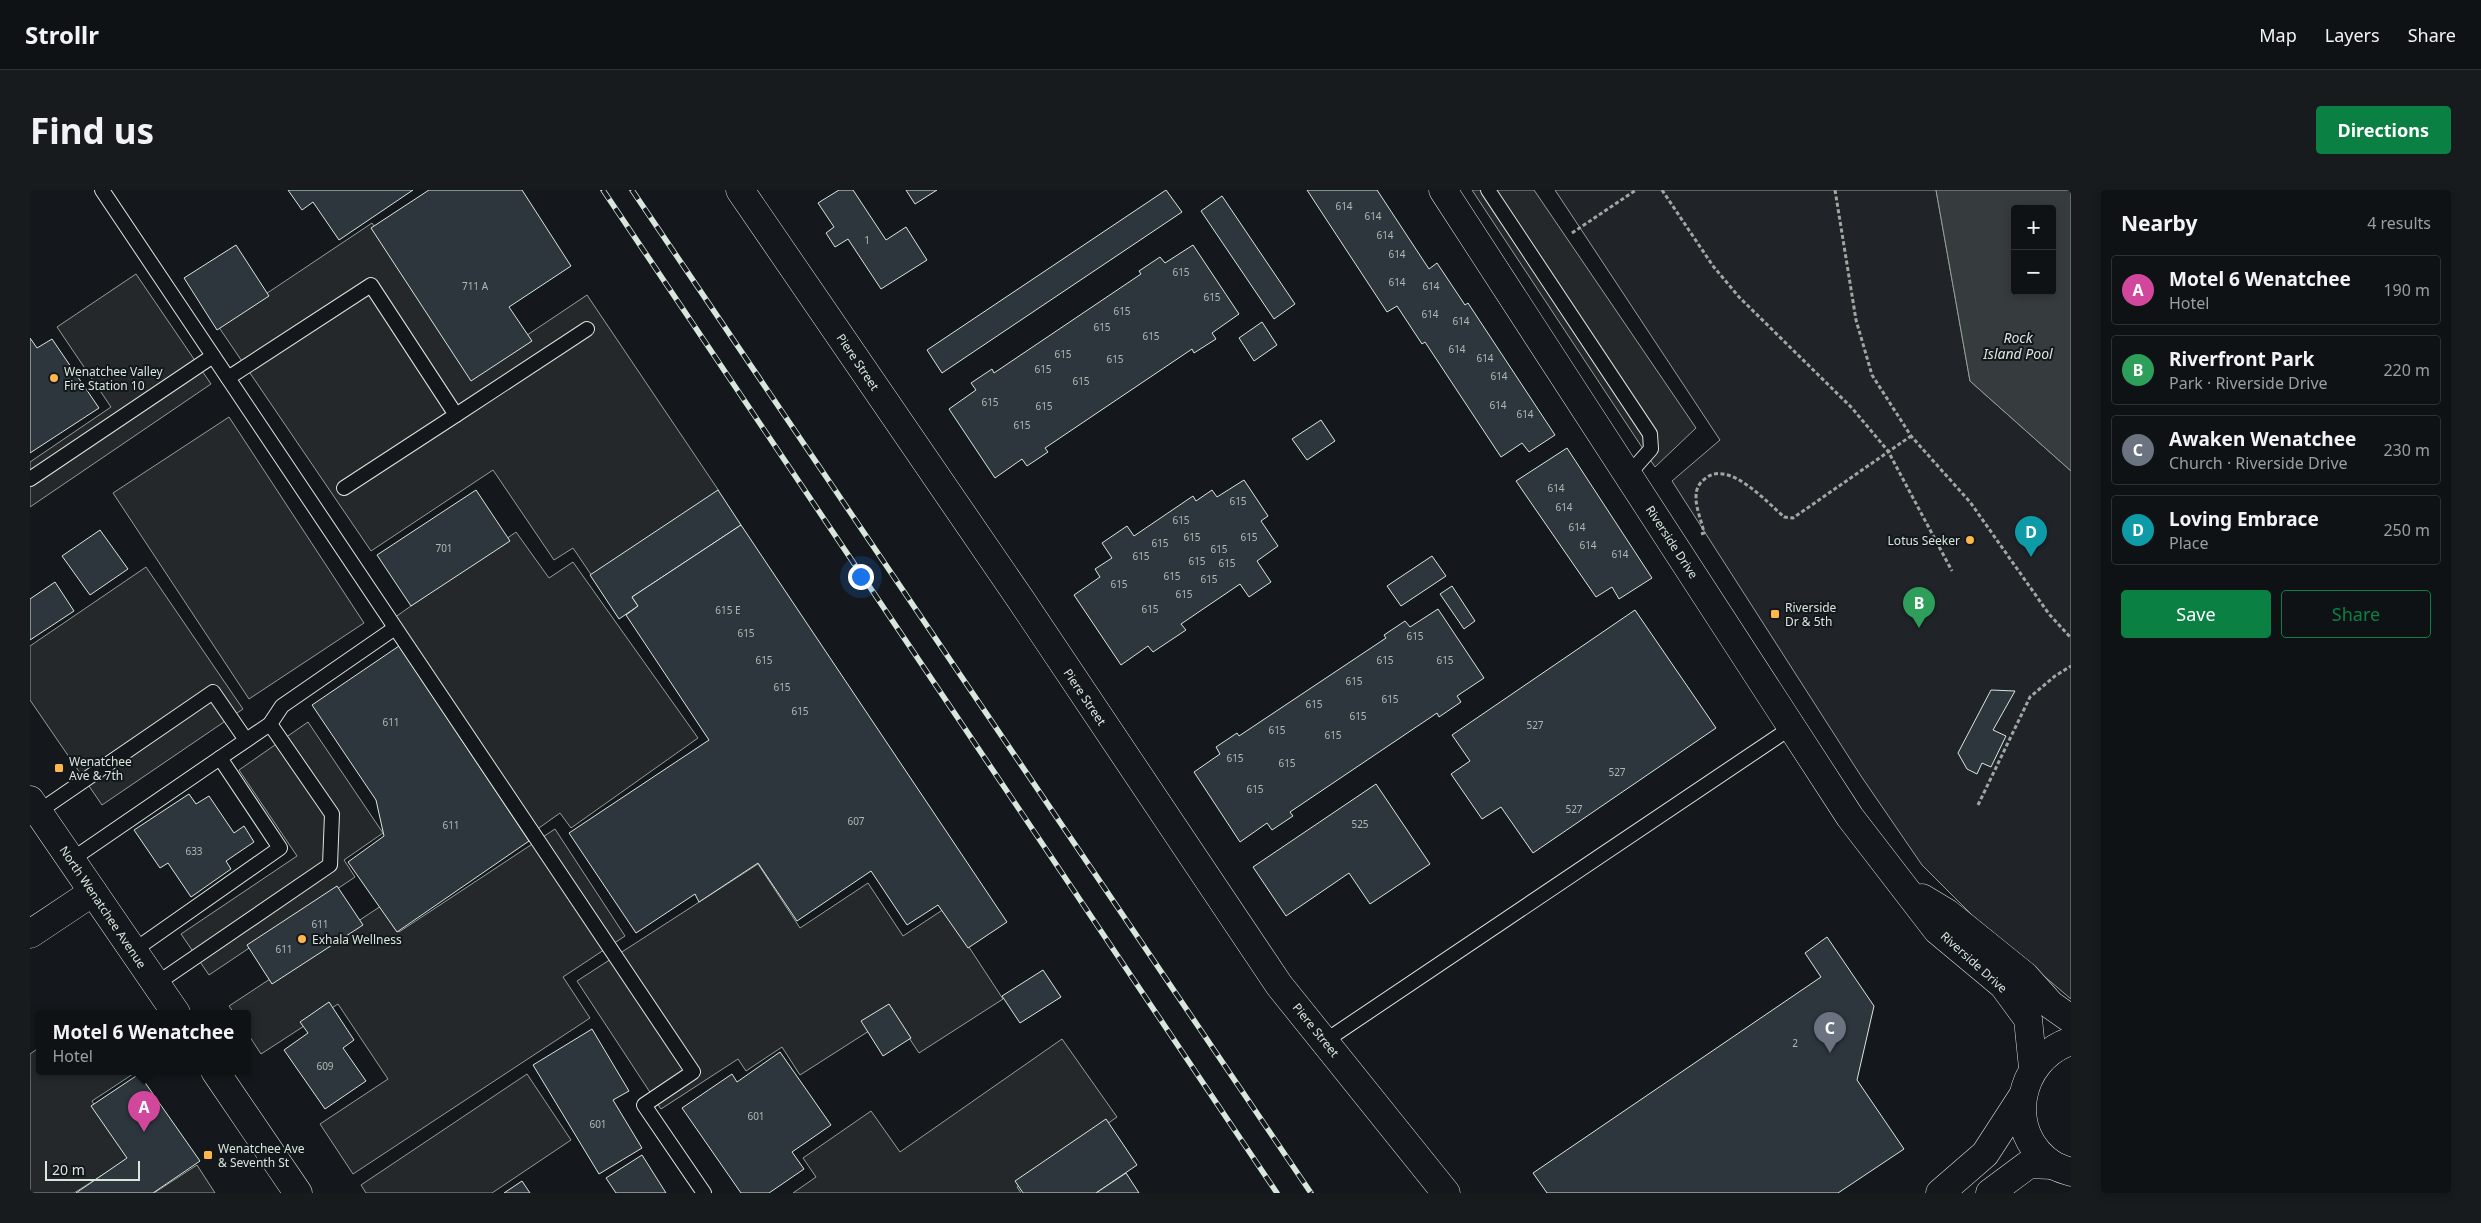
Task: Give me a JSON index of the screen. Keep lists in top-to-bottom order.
{
  "streets": {
    "street": ["Piere Street", "Riverside Drive", "North Wenatchee Avenue"]
  },
  "water": ["Rock Island Pool"],
  "places": {
    "other": ["Wenatchee Valley Fire Station 10", "Lotus Seeker", "Exhala Wellness"],
    "transit": ["Riverside Dr & 5th", "Wenatchee Ave & 7th", "Wenatchee Ave & Seventh St"]
  },
  "house_numbers": [
    "614",
    "614",
    "614",
    "1",
    "614",
    "615",
    "614",
    "711 A",
    "614",
    "615",
    "615",
    "614",
    "614",
    "615",
    "615",
    "614",
    "615",
    "614",
    "615",
    "615",
    "614",
    "615",
    "615",
    "614",
    "615",
    "614",
    "615",
    "614",
    "615",
    "614",
    "615",
    "614",
    "615",
    "615",
    "615",
    "614",
    "701",
    "615",
    "614",
    "615",
    "615",
    "615",
    "615",
    "615",
    "615",
    "615",
    "615",
    "615 E",
    "615",
    "615",
    "615",
    "615",
    "615",
    "615",
    "615",
    "615",
    "615",
    "615",
    "615",
    "611",
    "527",
    "615",
    "615",
    "615",
    "615",
    "527",
    "615",
    "527",
    "607",
    "525",
    "611",
    "633",
    "611",
    "611",
    "2",
    "609",
    "601",
    "601"
  ],
  "scale_bar": "20 m",
  "page": {
    "header": "Strollr",
    "nav": ["Map", "Layers", "Share"],
    "buttons": [
      "Directions",
      ["Save", "Share"]
    ],
    "title": "Find us",
    "heading": ["Nearby", "4 results"],
    "map_buttons": ["+", "−"],
    "list": [
      {
        "mark": "A",
        "name": "Motel 6 Wenatchee",
        "note": "Hotel",
        "value": "190 m"
      },
      {
        "mark": "B",
        "name": "Riverfront Park",
        "note": "Park · Riverside Drive",
        "value": "220 m"
      },
      {
        "mark": "C",
        "name": "Awaken Wenatchee",
        "note": "Church · Riverside Drive",
        "value": "230 m"
      },
      {
        "mark": "D",
        "name": "Loving Embrace",
        "note": "Place",
        "value": "250 m"
      }
    ],
    "pins": [
      "D",
      "B",
      "C",
      "A"
    ],
    "popup": ["Motel 6 Wenatchee", "Hotel"],
    "scale": "20 m"
  }
}
